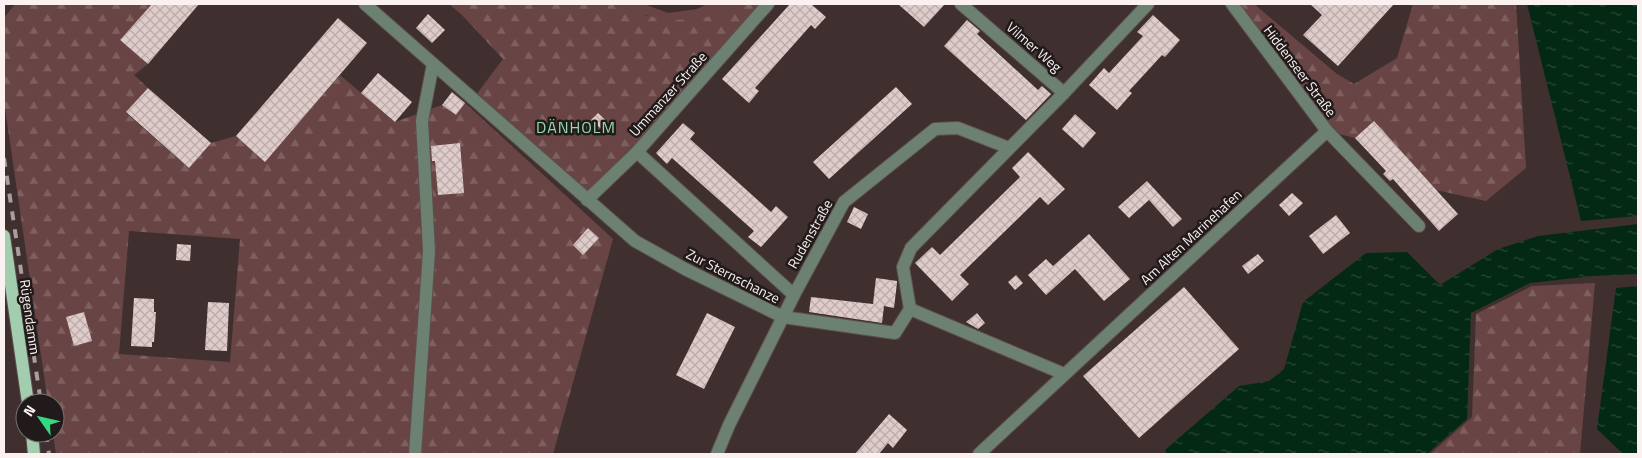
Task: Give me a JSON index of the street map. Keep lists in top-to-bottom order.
{
  "streets": {
    "main road": ["Rügendamm"],
    "street": [
      "Vilmer Weg",
      "Hiddenseer Straße",
      "Ummanzer Straße",
      "Rudenstraße",
      "Am Alten Marinehafen",
      "Zur Sternschanze"
    ]
  },
  "crossings": [
    ["Hiddenseer Straße", "Am Alten Marinehafen"],
    ["Ummanzer Straße", "Zur Sternschanze"],
    ["Rudenstraße", "Zur Sternschanze"]
  ],
  "districts": ["DÄNHOLM"],
  "north": "top left"
}
